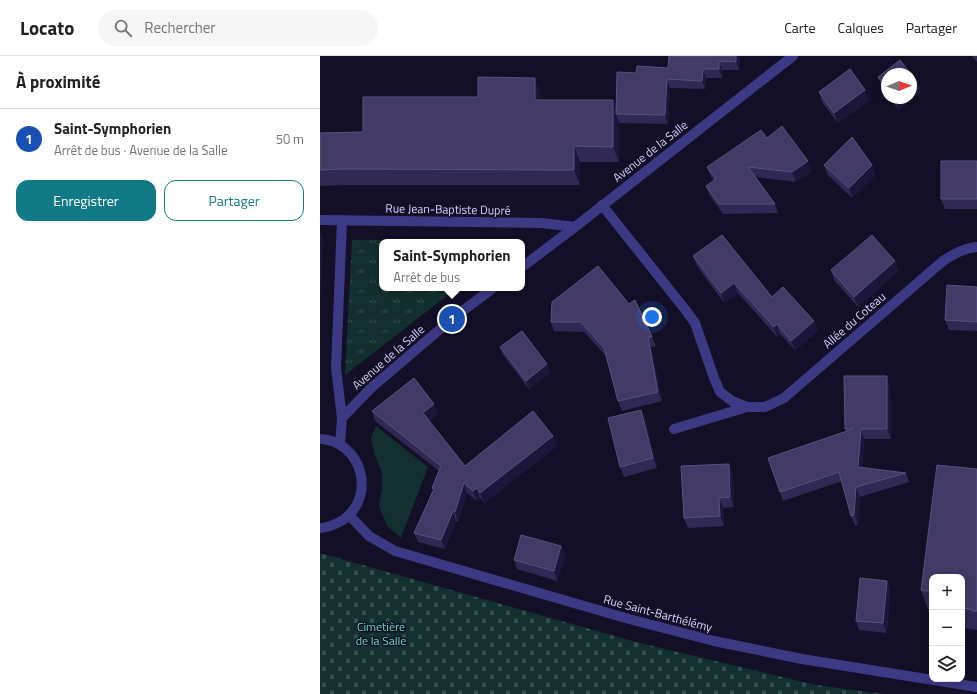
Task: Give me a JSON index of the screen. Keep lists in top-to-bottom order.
{
  "streets": {
    "street": [
      "Avenue de la Salle",
      "Rue Jean-Baptiste Dupré",
      "Allée du Coteau",
      "Rue Saint-Barthélémy"
    ]
  },
  "crossings": [
    ["Avenue de la Salle", "Rue Jean-Baptiste Dupré"],
    ["Avenue de la Salle", "Allée du Coteau"]
  ],
  "parks": ["Cimetière de la Salle"],
  "north": "right",
  "page": {
    "header": "Locato",
    "search": "Rechercher",
    "nav": ["Carte", "Calques", "Partager"],
    "heading": "À proximité",
    "list": [
      {
        "mark": "1",
        "name": "Saint-Symphorien",
        "note": "Arrêt de bus · Avenue de la Salle",
        "value": "50 m"
      }
    ],
    "buttons": ["Enregistrer", "Partager"],
    "popup": ["Saint-Symphorien", "Arrêt de bus"],
    "pins": "1",
    "map_buttons": ["+", "−"]
  }
}
